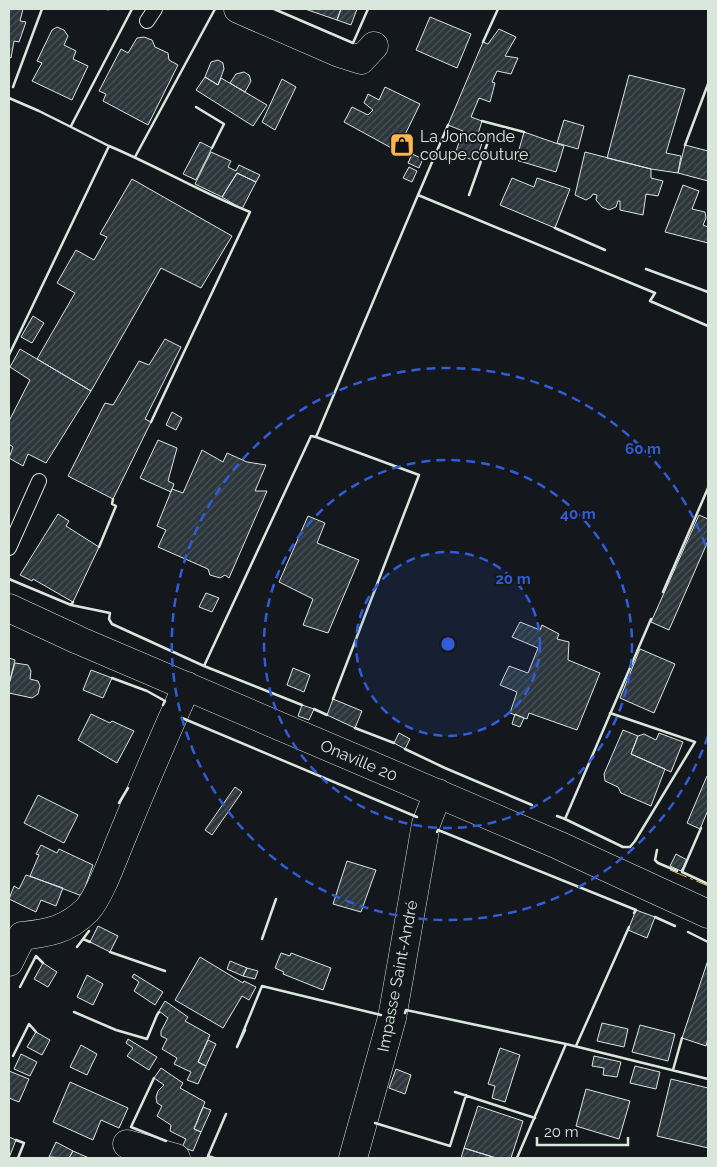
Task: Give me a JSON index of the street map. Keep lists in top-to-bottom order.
{
  "streets": {
    "street": ["Onaville 20", "Impasse Saint-André"]
  },
  "crossings": [
    ["Onaville 20", "Impasse Saint-André"]
  ],
  "places": {
    "shop": ["La Jonconde coupe couture"]
  },
  "scale_bar": "20 m",
  "rings": ["60 m", "40 m", "20 m"]
}
